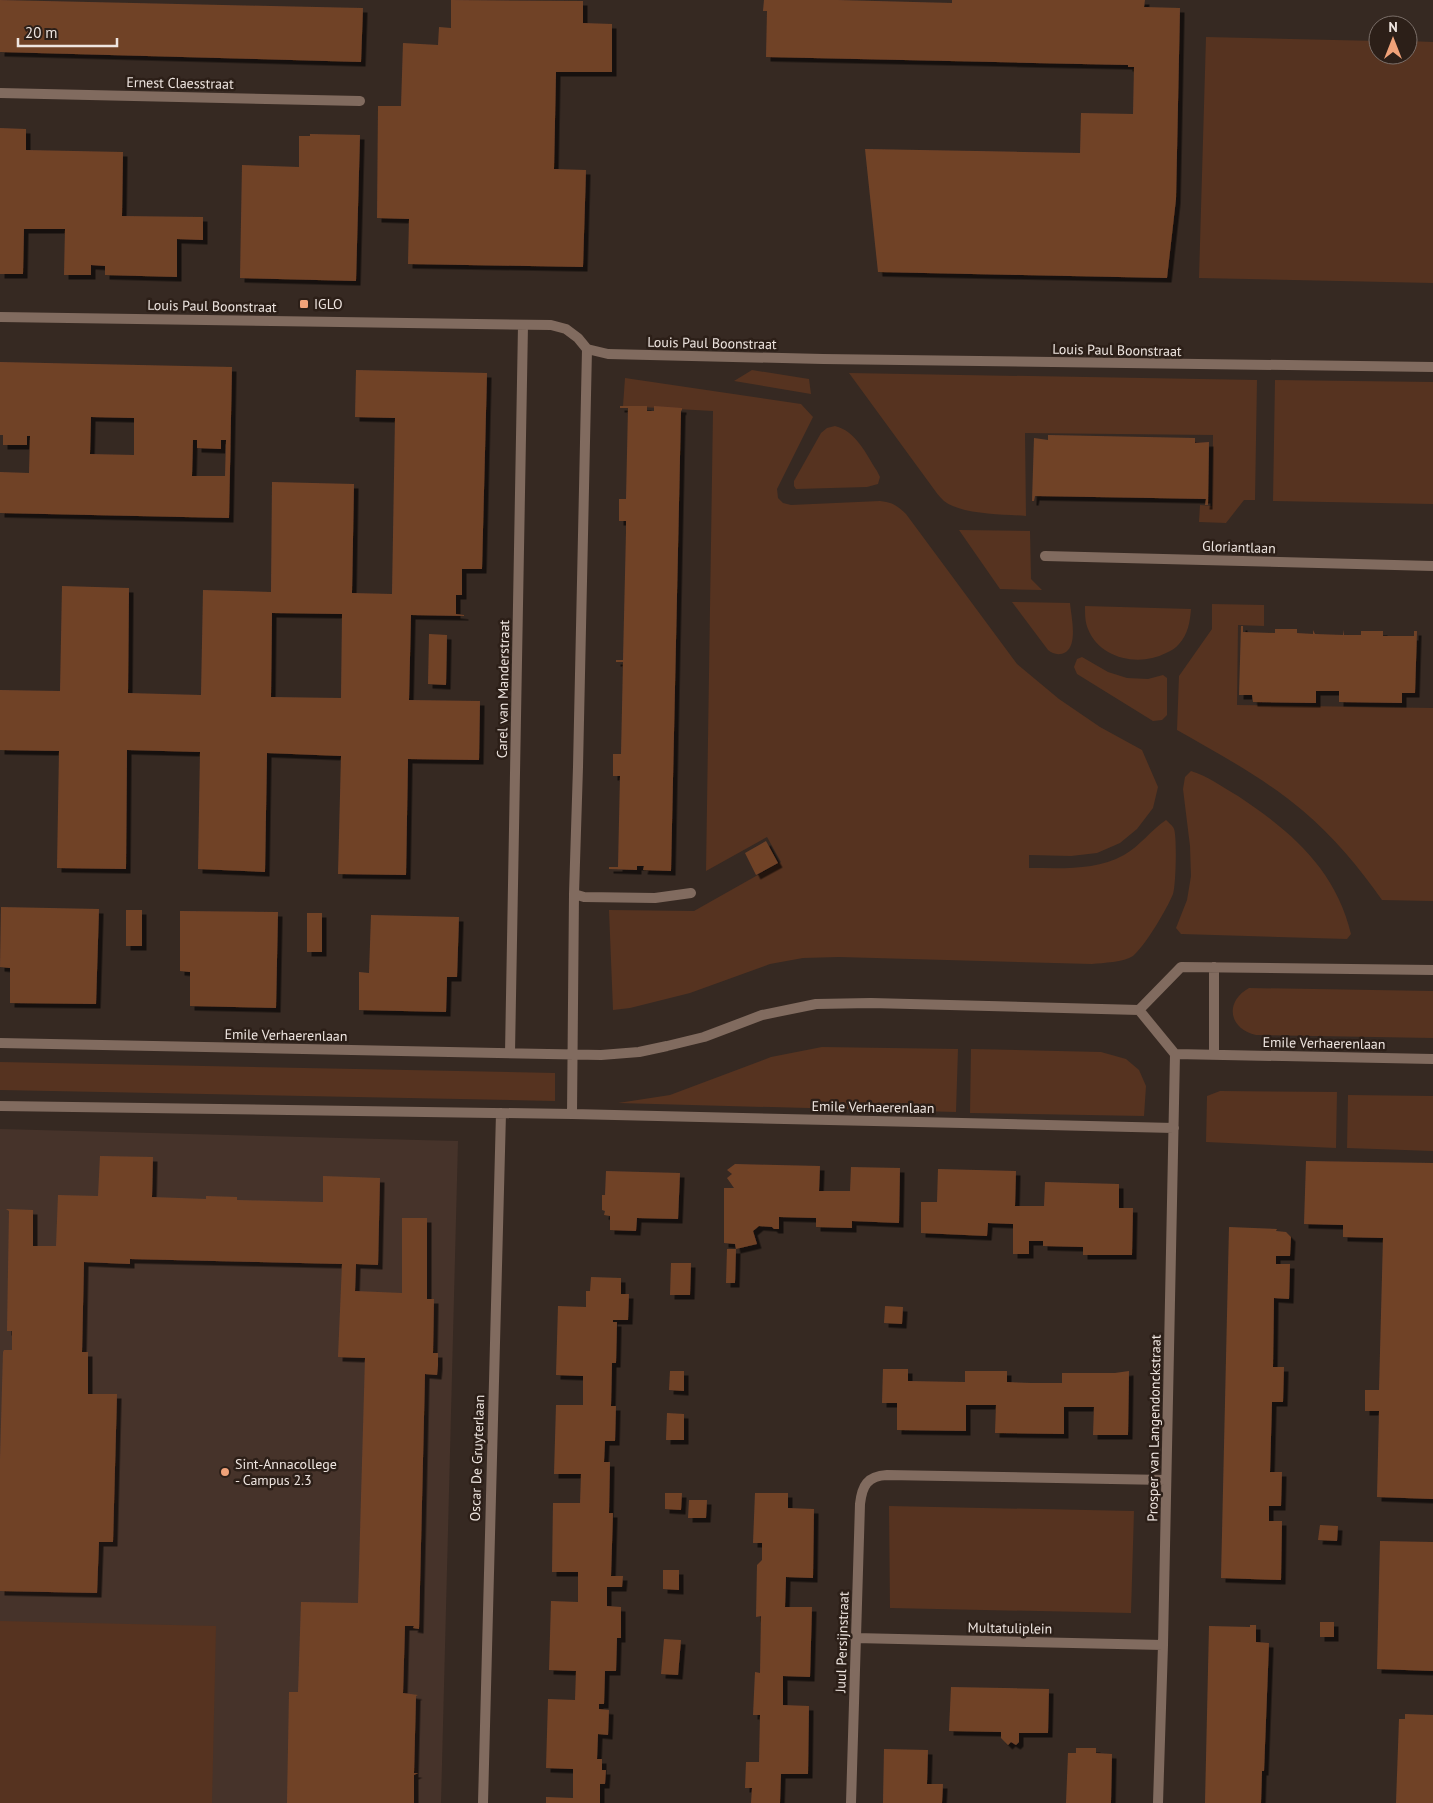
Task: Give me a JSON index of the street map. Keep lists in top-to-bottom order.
{
  "streets": {
    "street": [
      "Ernest Claesstraat",
      "Louis Paul Boonstraat",
      "Gloriantlaan",
      "Carel van Manderstraat",
      "Emile Verhaerenlaan",
      "Prosper van Langendonckstraat",
      "Oscar De Gruyterlaan",
      "Multatuliplein",
      "Juul Persijnstraat"
    ]
  },
  "crossings": [
    ["Louis Paul Boonstraat", "Carel van Manderstraat"],
    ["Carel van Manderstraat", "Emile Verhaerenlaan"],
    ["Emile Verhaerenlaan", "Prosper van Langendonckstraat"],
    ["Emile Verhaerenlaan", "Oscar De Gruyterlaan"],
    ["Prosper van Langendonckstraat", "Multatuliplein"],
    ["Prosper van Langendonckstraat", "Juul Persijnstraat"],
    ["Multatuliplein", "Juul Persijnstraat"]
  ],
  "places": {
    "transit": ["IGLO"],
    "other": ["Sint-Annacollege - Campus 2.3"]
  },
  "scale_bar": "20 m",
  "north": "top"
}
